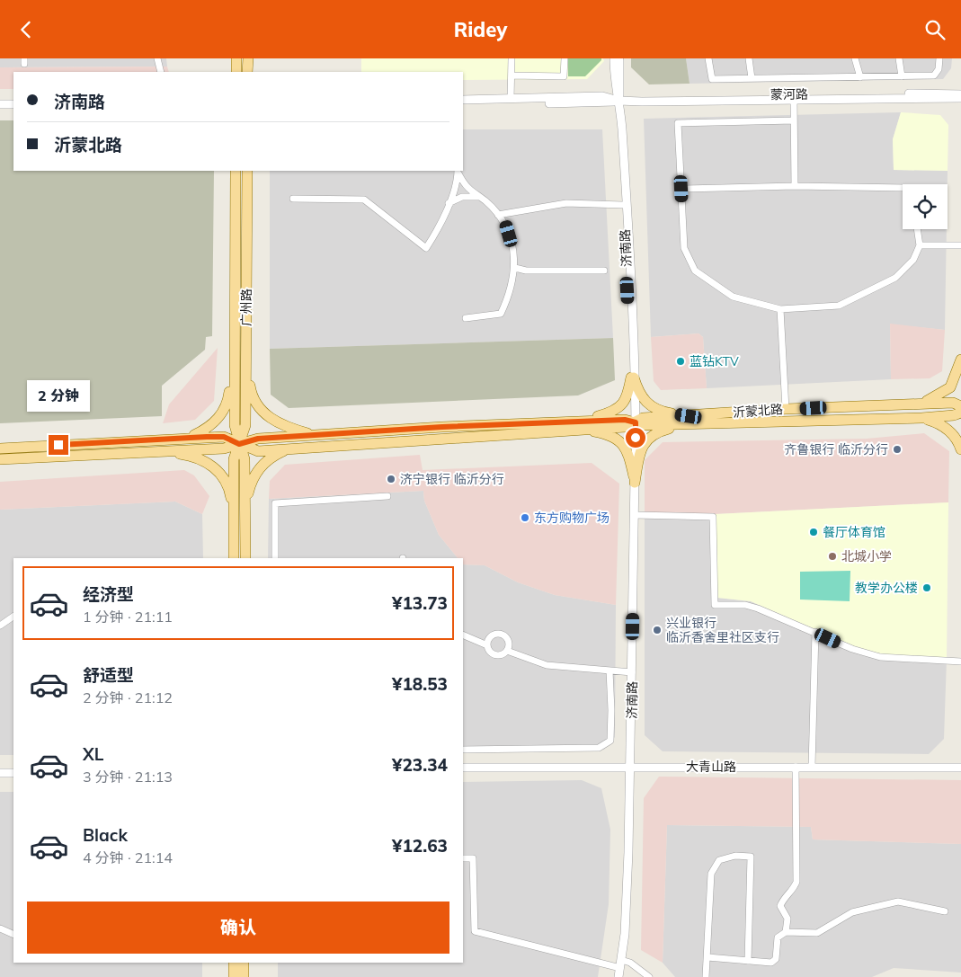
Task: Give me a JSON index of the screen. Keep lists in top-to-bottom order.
{
  "streets": {
    "main road": ["广州路", "沂蒙北路"],
    "street": ["蒙河路", "济南路", "大青山路"]
  },
  "crossings": [
    ["蒙河路", "济南路"],
    ["济南路", "沂蒙北路"],
    ["济南路", "大青山路"],
    ["广州路", "沂蒙北路"]
  ],
  "places": [
    "蓝钻KTV",
    "齐鲁银行 临沂分行",
    "济宁银行 临沂分行",
    "东方购物广场",
    "餐厅体育馆",
    "北城小学",
    "教学办公楼",
    "兴业银行 临沂香舍里社区支行"
  ],
  "page": {
    "header": "Ridey",
    "banner": ["济南路", "沂蒙北路"],
    "bubble": "2 分钟",
    "list": [
      {
        "name": "经济型",
        "note": "1 分钟 · 21:11",
        "value": "¥13.73"
      },
      {
        "name": "舒适型",
        "note": "2 分钟 · 21:12",
        "value": "¥18.53"
      },
      {
        "name": "XL",
        "note": "3 分钟 · 21:13",
        "value": "¥23.34"
      },
      {
        "name": "Black",
        "note": "4 分钟 · 21:14",
        "value": "¥12.63"
      }
    ],
    "buttons": "确认"
  }
}
